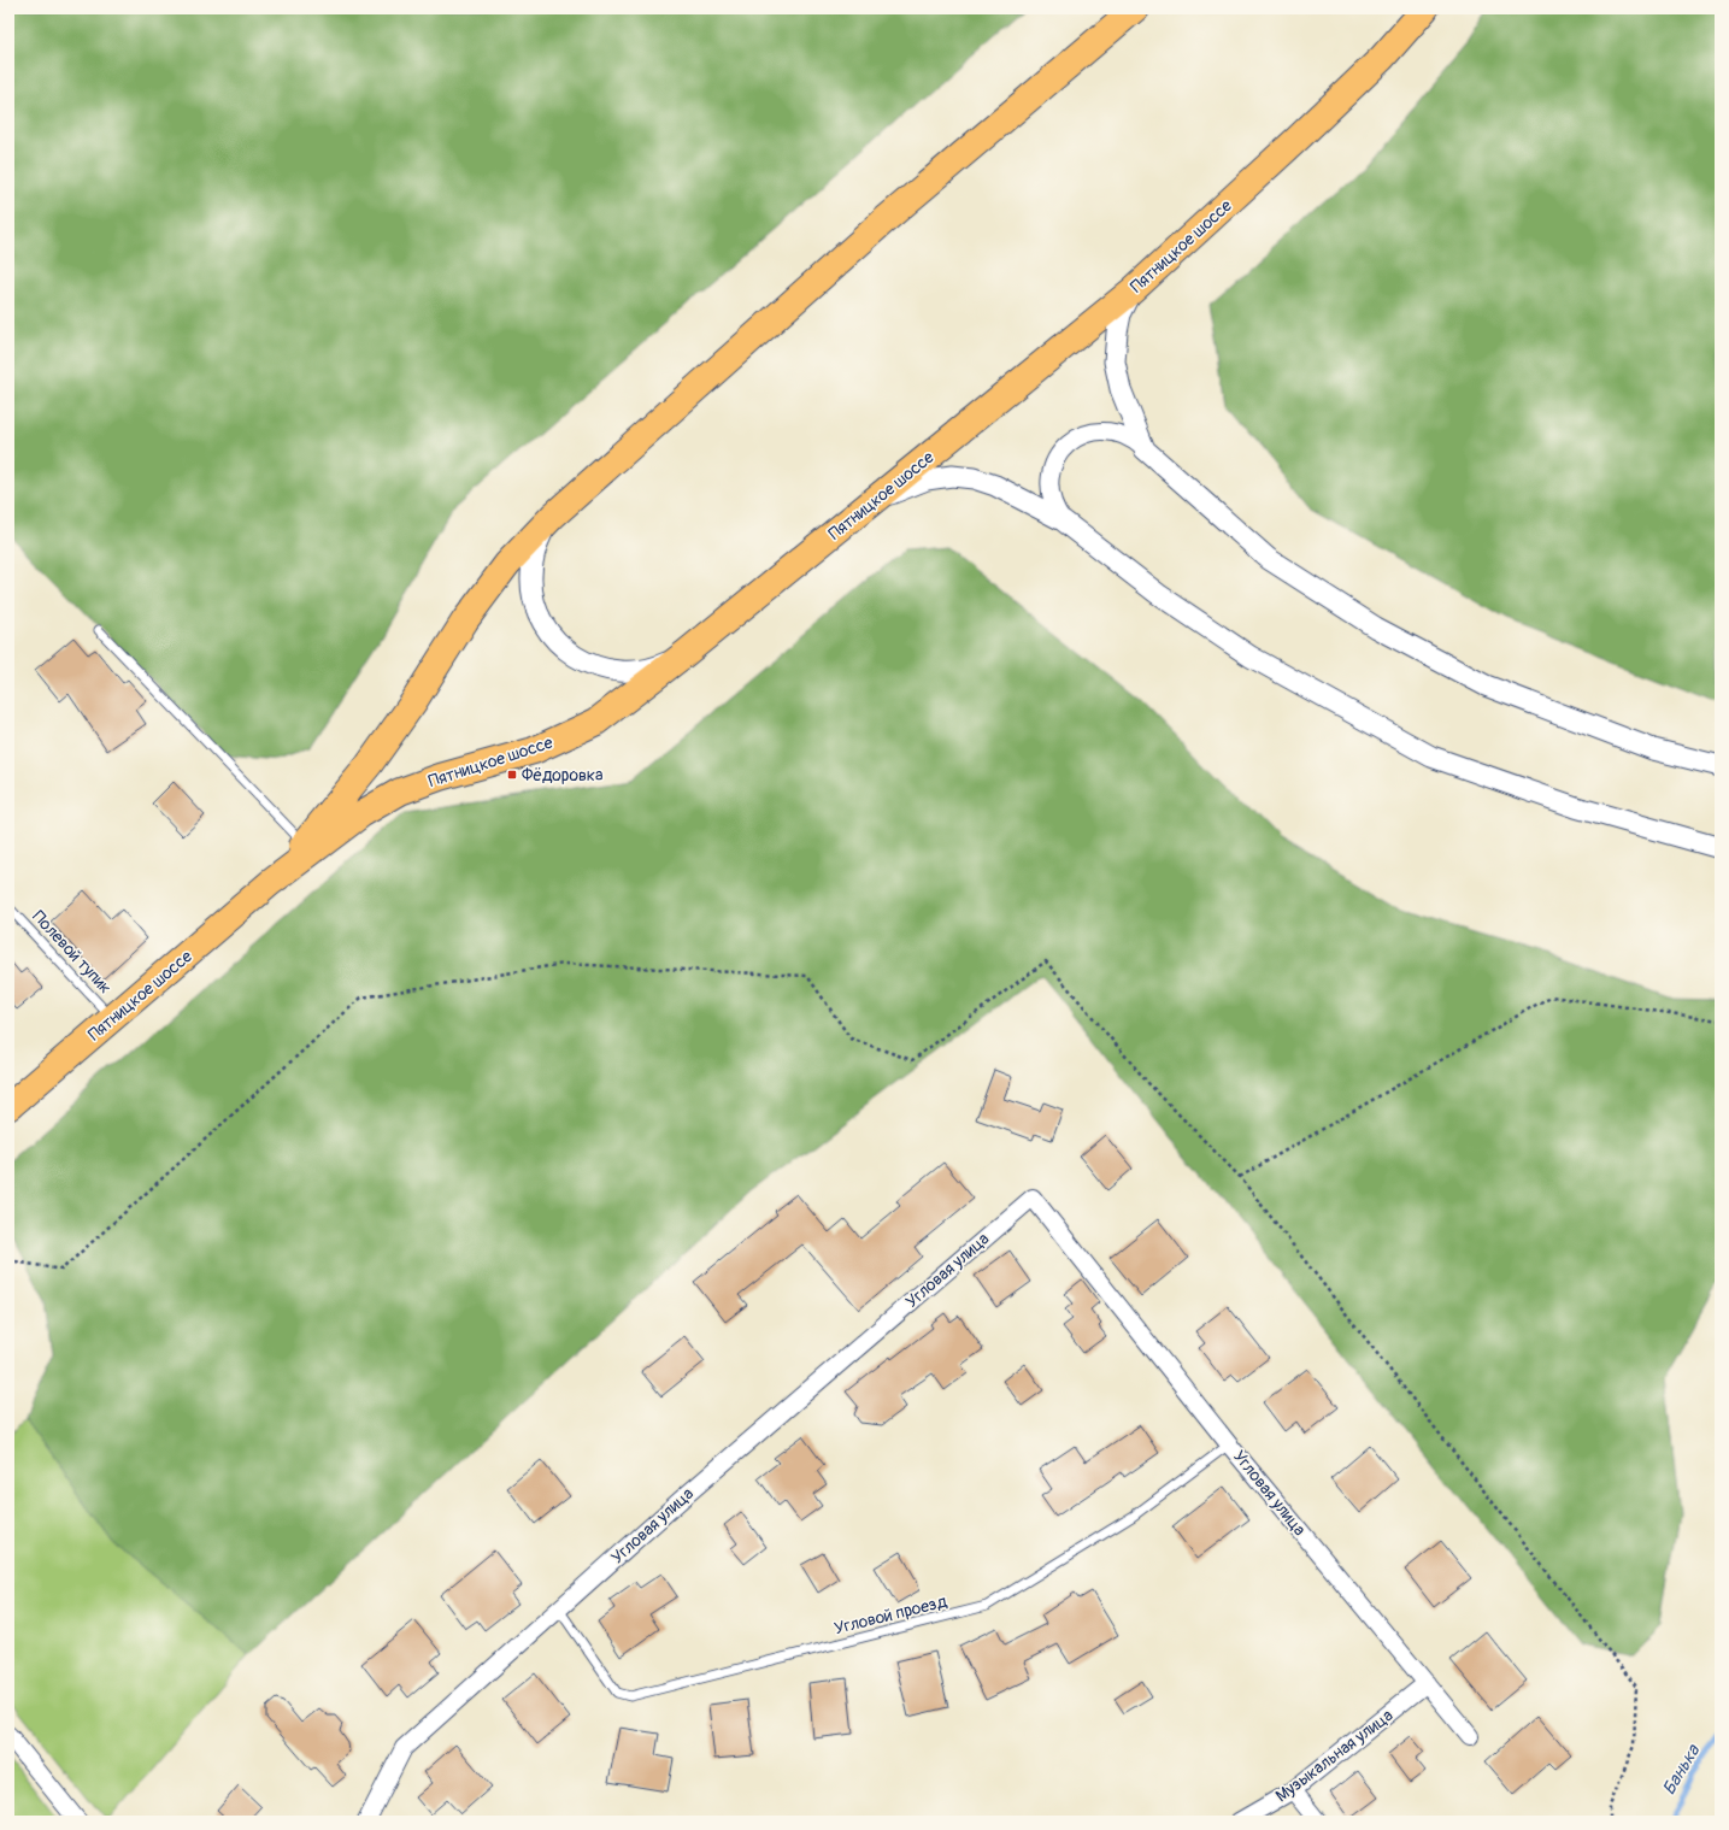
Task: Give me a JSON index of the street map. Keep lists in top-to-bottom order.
{
  "streets": {
    "main road": ["Пятницкое шоссе"],
    "street": ["Угловая улица", "Музыкальная улица"],
    "lane": ["Полевой тупик", "Угловой проезд"]
  },
  "crossings": [
    ["Пятницкое шоссе", "Полевой тупик"],
    ["Угловая улица", "Угловой проезд"],
    ["Угловая улица", "Музыкальная улица"]
  ],
  "water": ["Банька"],
  "places": {
    "transit": ["Фёдоровка"]
  }
}
